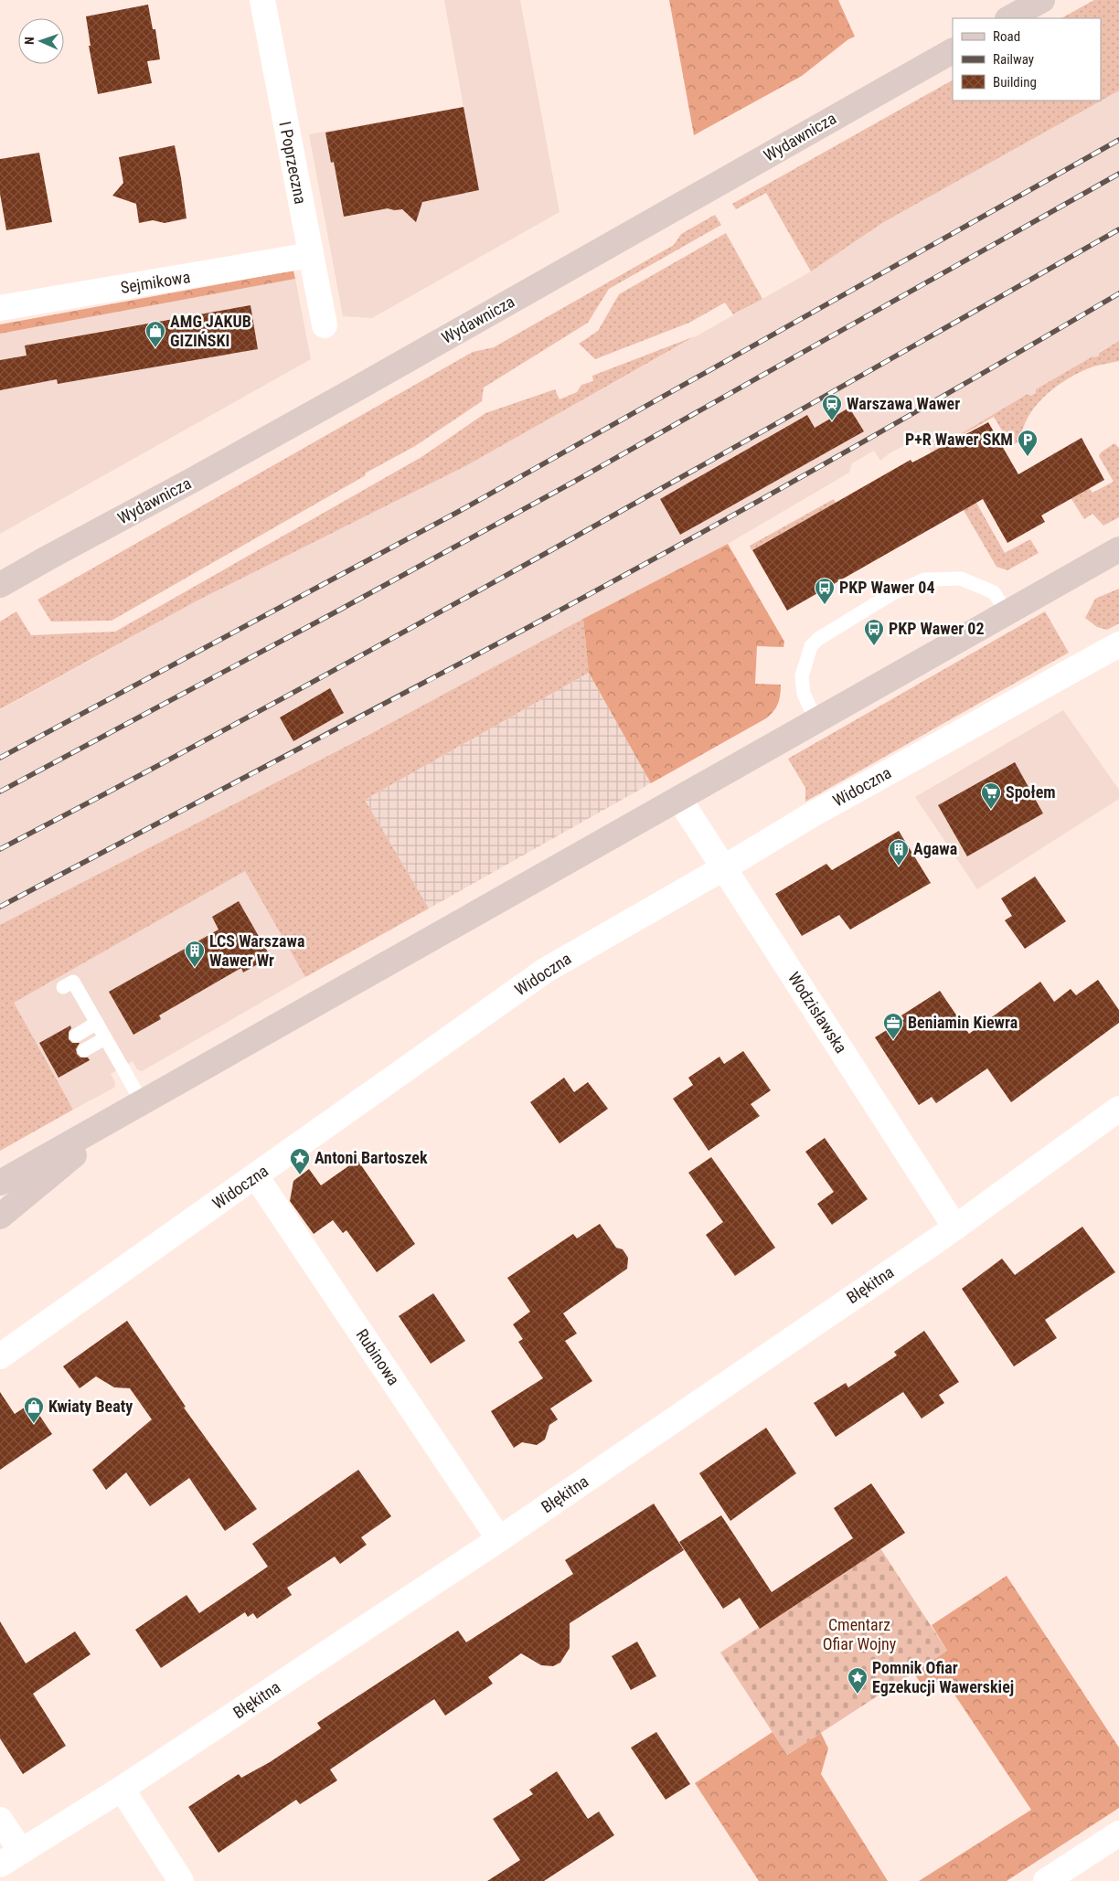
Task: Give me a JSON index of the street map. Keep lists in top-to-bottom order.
{
  "streets": {
    "main road": ["Wydawnicza"],
    "street": [
      "I Poprzeczna",
      "Sejmikowa",
      "Widoczna",
      "Wodzisławska",
      "Błękitna",
      "Rubinowa"
    ]
  },
  "crossings": [
    ["I Poprzeczna", "Sejmikowa"],
    ["Widoczna", "Wodzisławska"],
    ["Widoczna", "Rubinowa"],
    ["Wodzisławska", "Błękitna"],
    ["Błękitna", "Rubinowa"]
  ],
  "parks": ["Cmentarz Ofiar Wojny"],
  "places": {
    "shop": ["AMG JAKUB GIZIŃSKI", "Kwiaty Beaty"],
    "station": ["Warszawa Wawer"],
    "parking": ["P+R Wawer SKM"],
    "bus stop": ["PKP Wawer 04", "PKP Wawer 02"],
    "supermarket": ["Społem"],
    "building": ["Agawa", "LCS Warszawa Wawer Wr"],
    "office": ["Beniamin Kiewra"],
    "place": ["Antoni Bartoszek", "Pomnik Ofiar Egzekucji Wawerskiej"]
  },
  "legend": ["Road", "Railway", "Building"],
  "north": "left"
}
